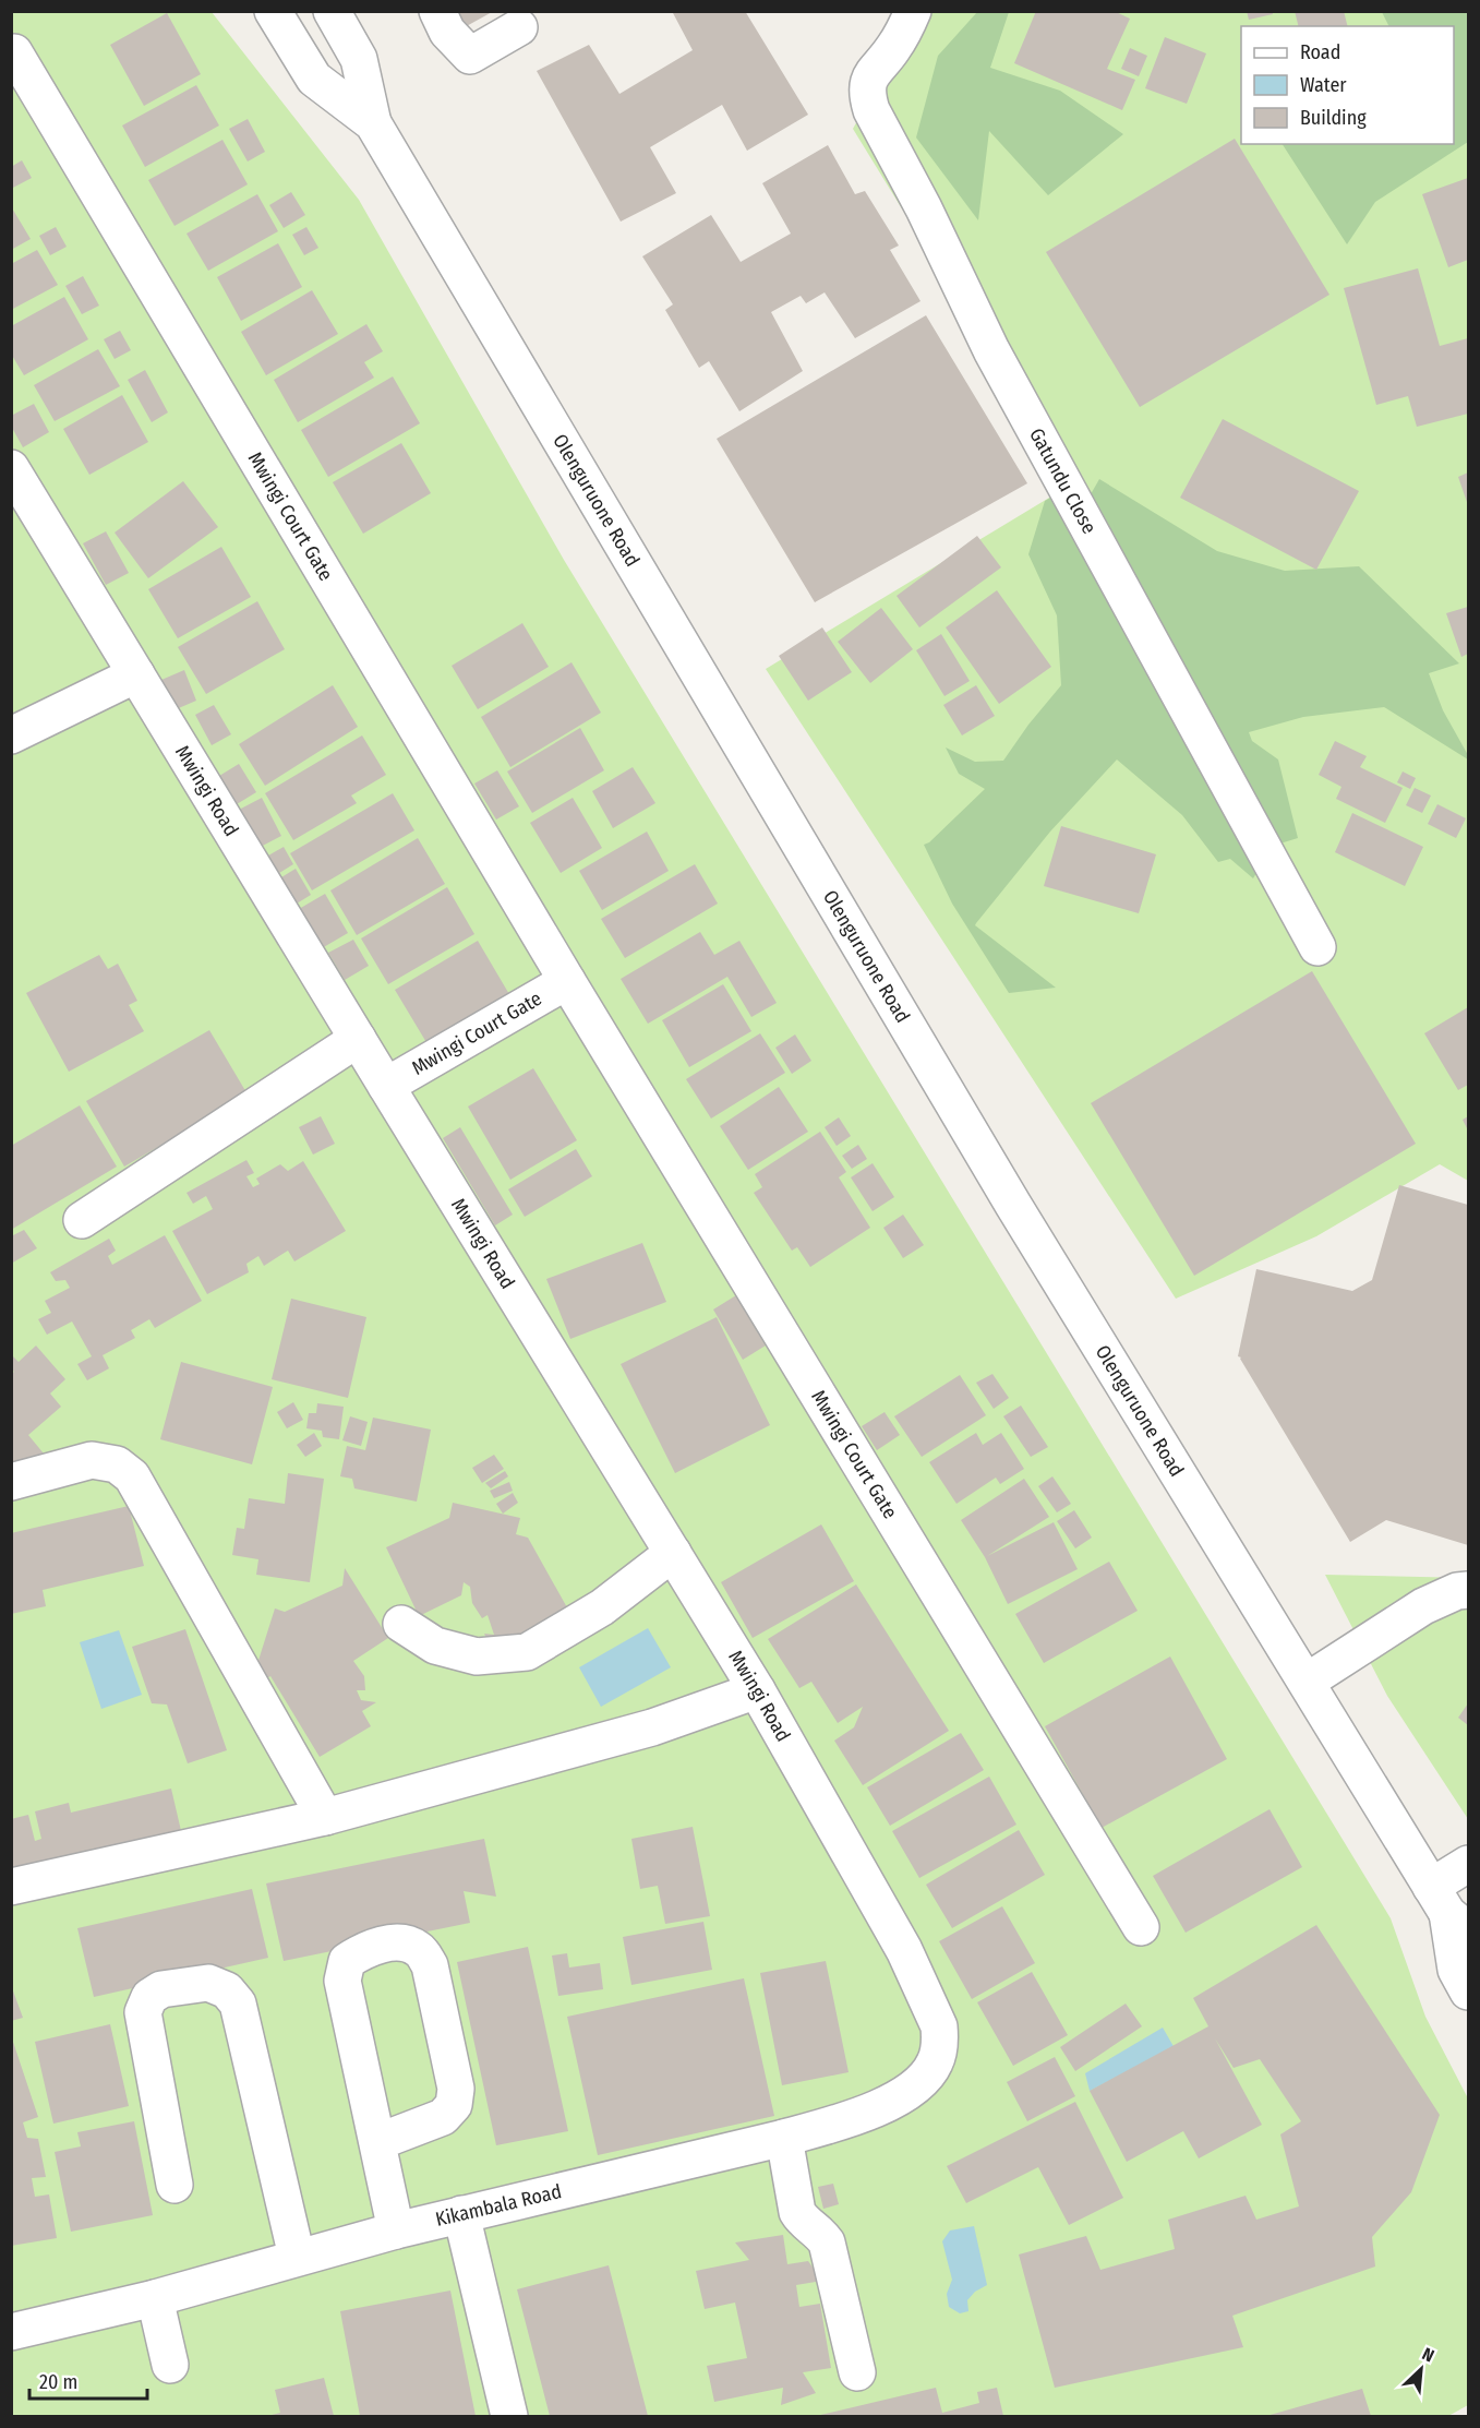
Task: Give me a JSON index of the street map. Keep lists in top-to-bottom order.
{
  "streets": {
    "street": [
      "Gatundu Close",
      "Olenguruone Road",
      "Mwingi Court Gate",
      "Mwingi Road",
      "Kikambala Road"
    ]
  },
  "crossings": [
    ["Mwingi Court Gate", "Mwingi Road"],
    ["Mwingi Road", "Kikambala Road"]
  ],
  "legend": ["Road", "Water", "Building"],
  "scale_bar": "20 m",
  "north": "top right"
}
